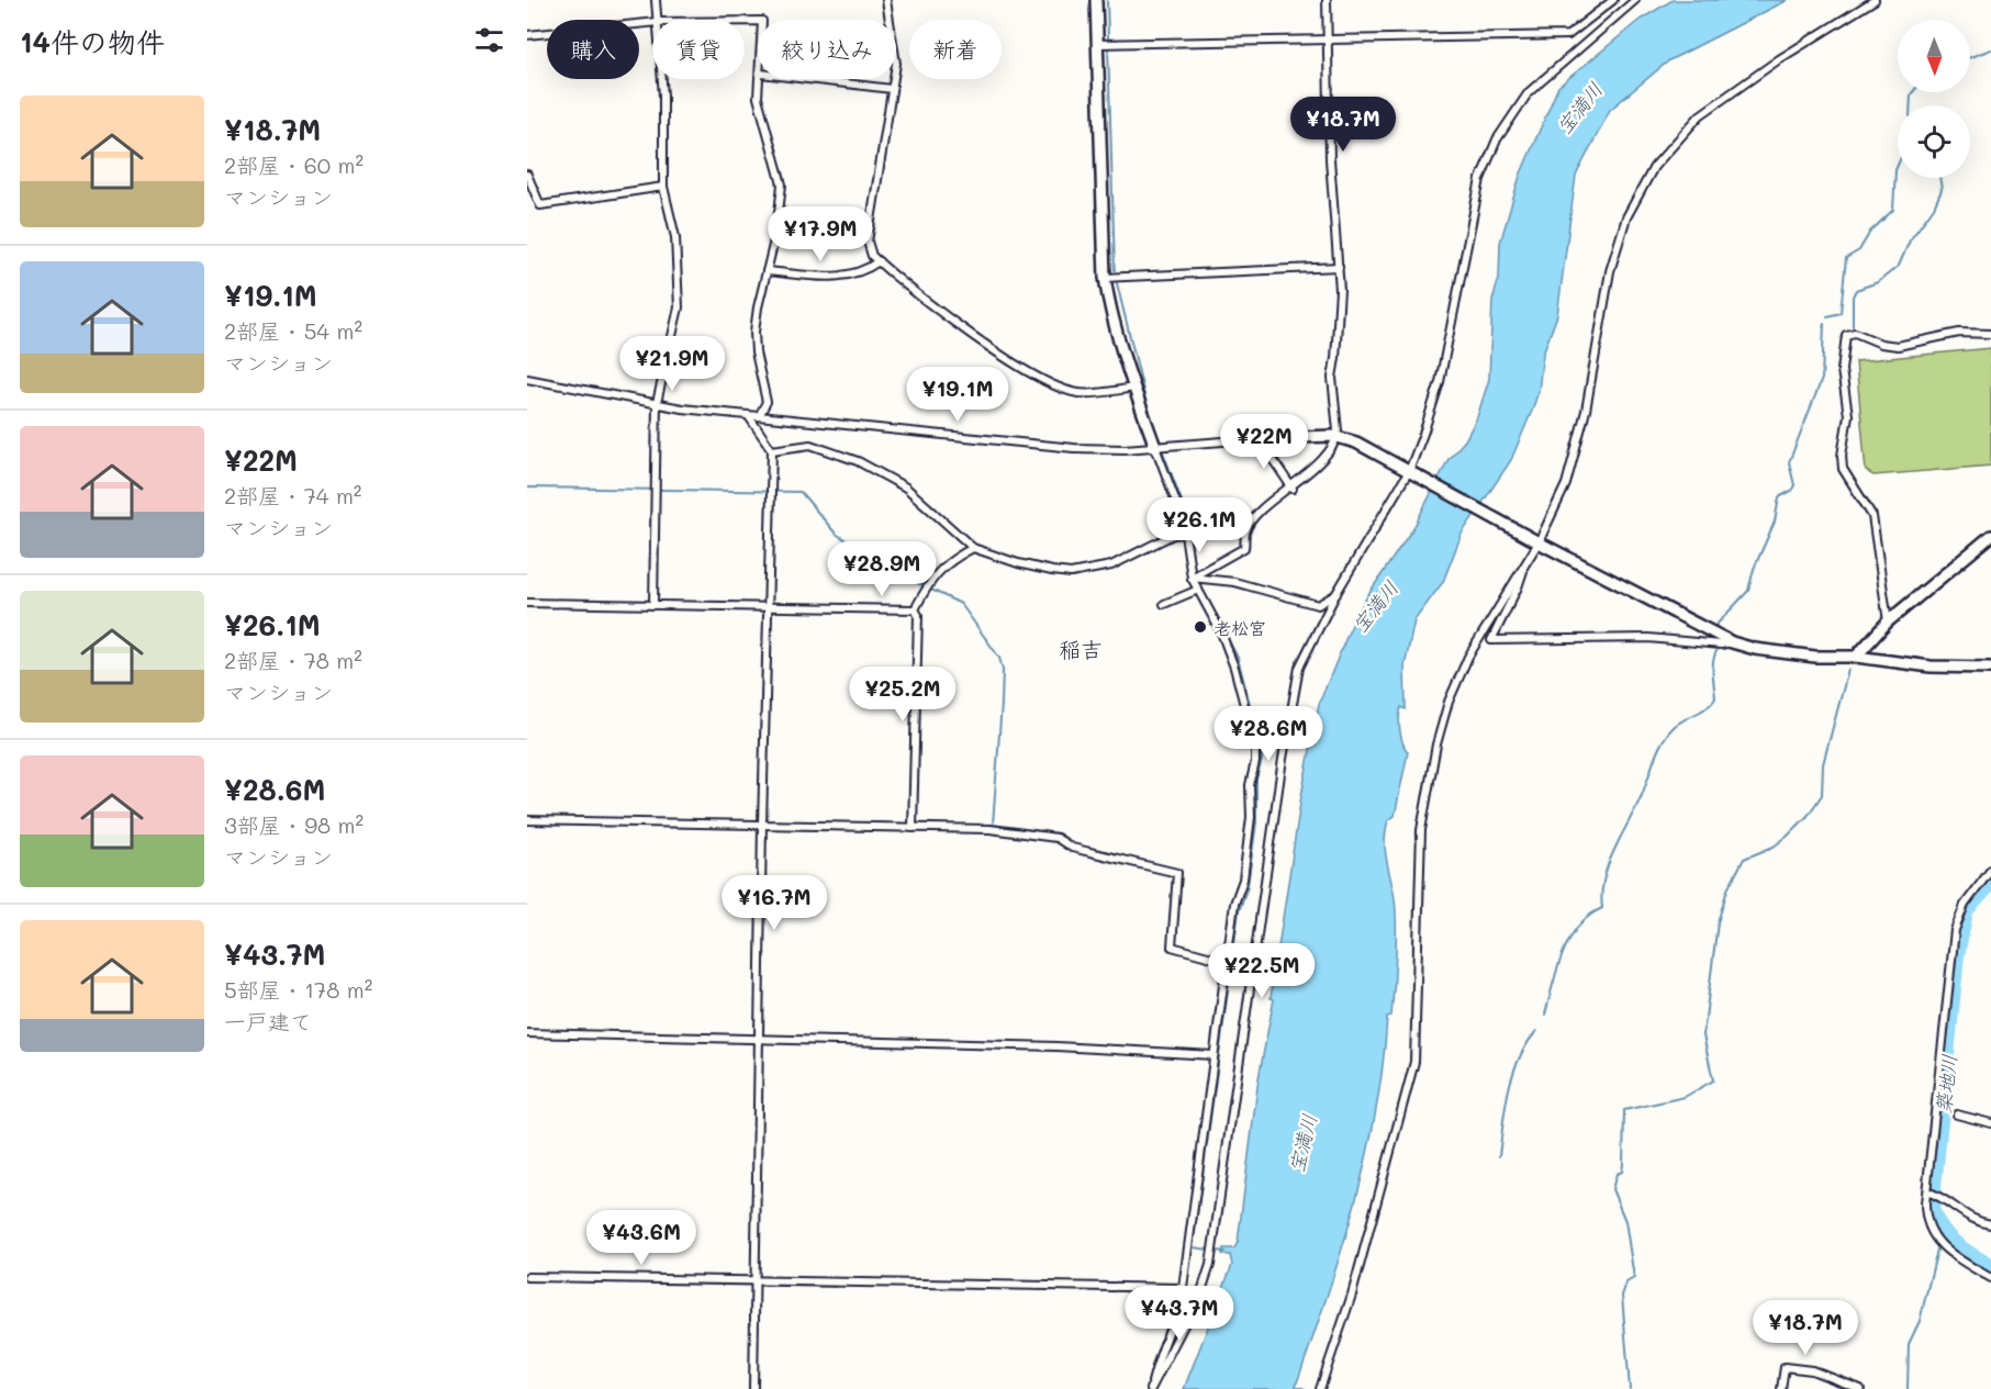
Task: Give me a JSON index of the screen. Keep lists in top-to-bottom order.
{
  "districts": ["稲吉"],
  "water": ["宝満川", "築地川"],
  "places": ["老松宮"],
  "north": "bottom",
  "page": {
    "heading": "14件の物件",
    "chip": [
      "購入",
      "賃貸",
      "絞り込み",
      "新着"
    ],
    "list": [
      {
        "name": "¥18.7M",
        "note": "2部屋 · 60 m² · マンション"
      },
      {
        "name": "¥19.1M",
        "note": "2部屋 · 54 m² · マンション"
      },
      {
        "name": "¥22M",
        "note": "2部屋 · 74 m² · マンション"
      },
      {
        "name": "¥26.1M",
        "note": "2部屋 · 78 m² · マンション"
      },
      {
        "name": "¥28.6M",
        "note": "3部屋 · 98 m² · マンション"
      },
      {
        "name": "¥43.7M",
        "note": "5部屋 · 178 m² · 一戸建て"
      }
    ],
    "price": [
      "¥18.7M",
      "¥17.9M",
      "¥21.9M",
      "¥19.1M",
      "¥22M",
      "¥26.1M",
      "¥28.9M",
      "¥25.2M",
      "¥28.6M",
      "¥16.7M",
      "¥22.5M",
      "¥43.6M",
      "¥43.7M",
      "¥18.7M"
    ]
  }
}
